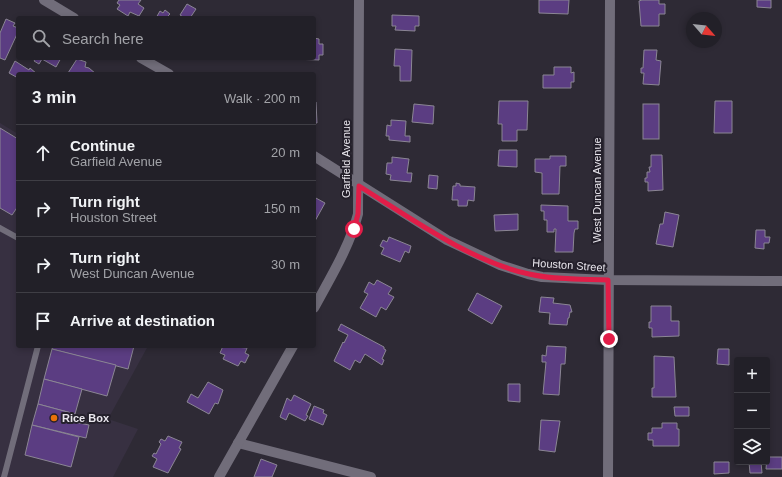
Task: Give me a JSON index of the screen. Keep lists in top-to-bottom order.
{
  "streets": {
    "street": ["Garfield Avenue", "West Duncan Avenue", "Houston Street"]
  },
  "crossings": [
    ["Garfield Avenue", "Houston Street"],
    ["West Duncan Avenue", "Houston Street"]
  ],
  "places": ["Rice Box"],
  "north": "bottom right",
  "page": {
    "search": "Search here",
    "heading": ["3 min", "Walk · 200 m"],
    "list": [
      ["Continue", "Garfield Avenue", "20 m"],
      ["Turn right", "Houston Street", "150 m"],
      ["Turn right", "West Duncan Avenue", "30 m"],
      "Arrive at destination"
    ],
    "map_buttons": ["+", "−"]
  }
}
